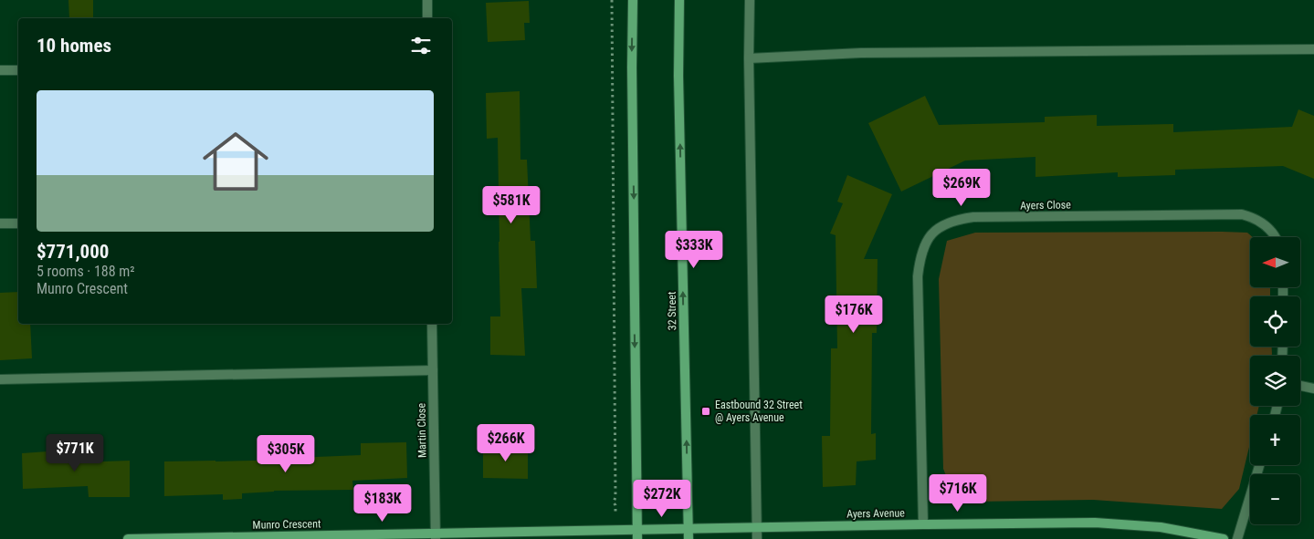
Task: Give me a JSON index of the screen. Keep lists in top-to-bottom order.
{
  "streets": {
    "street": [
      "Ayers Close",
      "32 Street",
      "Martin Close",
      "Ayers Avenue",
      "Munro Crescent"
    ]
  },
  "crossings": [
    ["Ayers Close", "Ayers Avenue"],
    ["32 Street", "Ayers Avenue"],
    ["Martin Close", "Munro Crescent"],
    ["Ayers Avenue", "Munro Crescent"]
  ],
  "places": {
    "transit": ["Eastbound 32 Street @ Ayers Avenue"]
  },
  "north": "left",
  "page": {
    "heading": "10 homes",
    "list": [
      {
        "name": "$771,000",
        "note": "5 rooms · 188 m² · Munro Crescent"
      }
    ],
    "price": [
      "$269K",
      "$581K",
      "$333K",
      "$176K",
      "$266K",
      "$771K",
      "$305K",
      "$716K",
      "$272K",
      "$183K"
    ],
    "map_buttons": ["+", "−"]
  }
}
